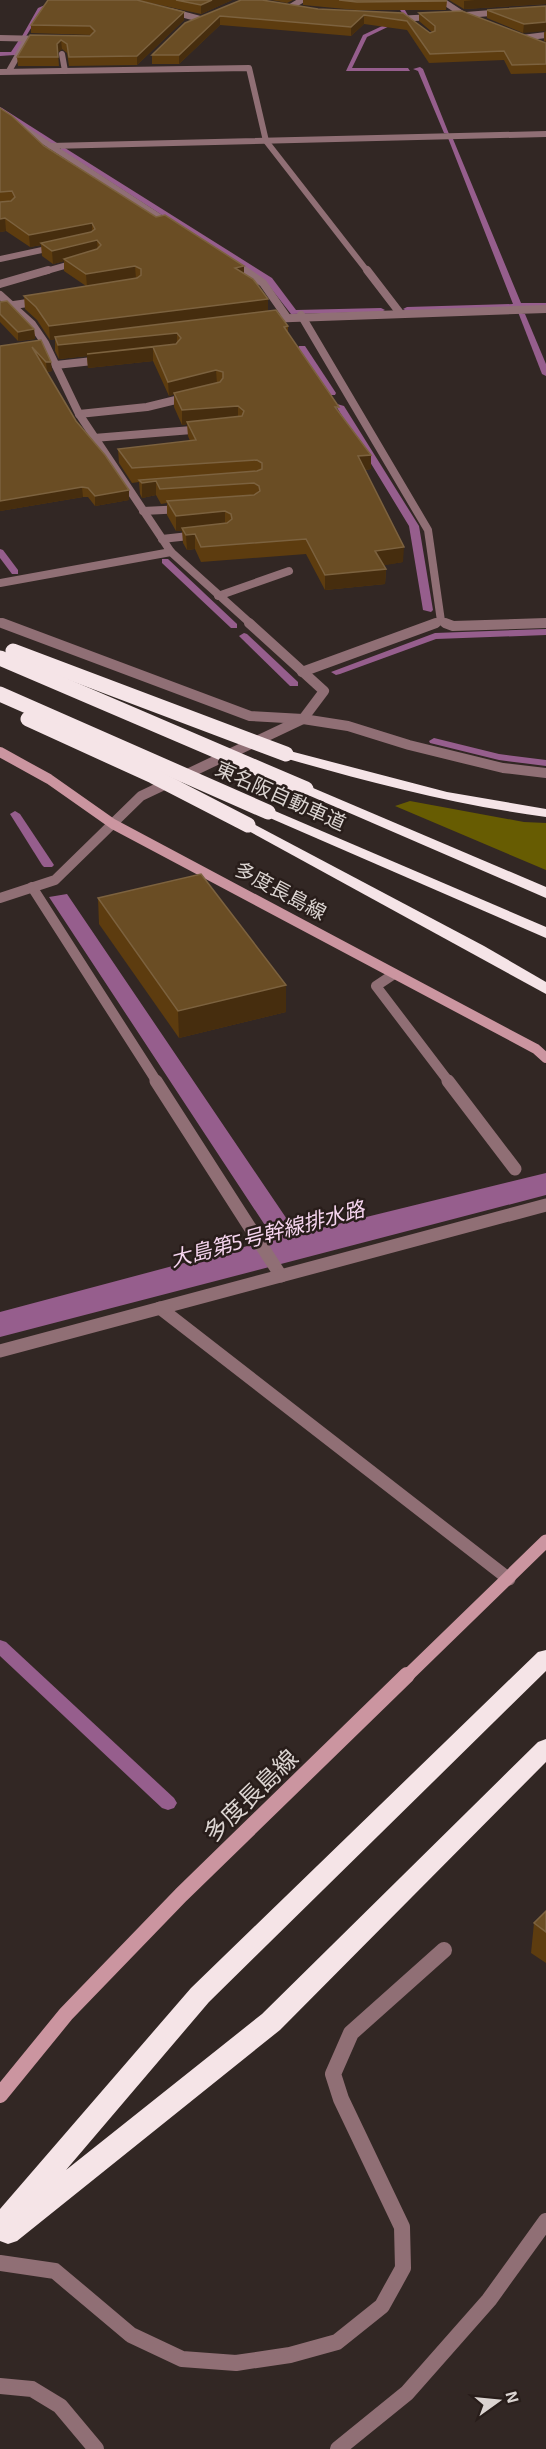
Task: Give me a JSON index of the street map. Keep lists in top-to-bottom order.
{
  "streets": {
    "highway": ["東名阪自動車道"],
    "main road": ["多度長島線"]
  },
  "water": ["大島第5号幹線排水路"],
  "north": "right"
}
